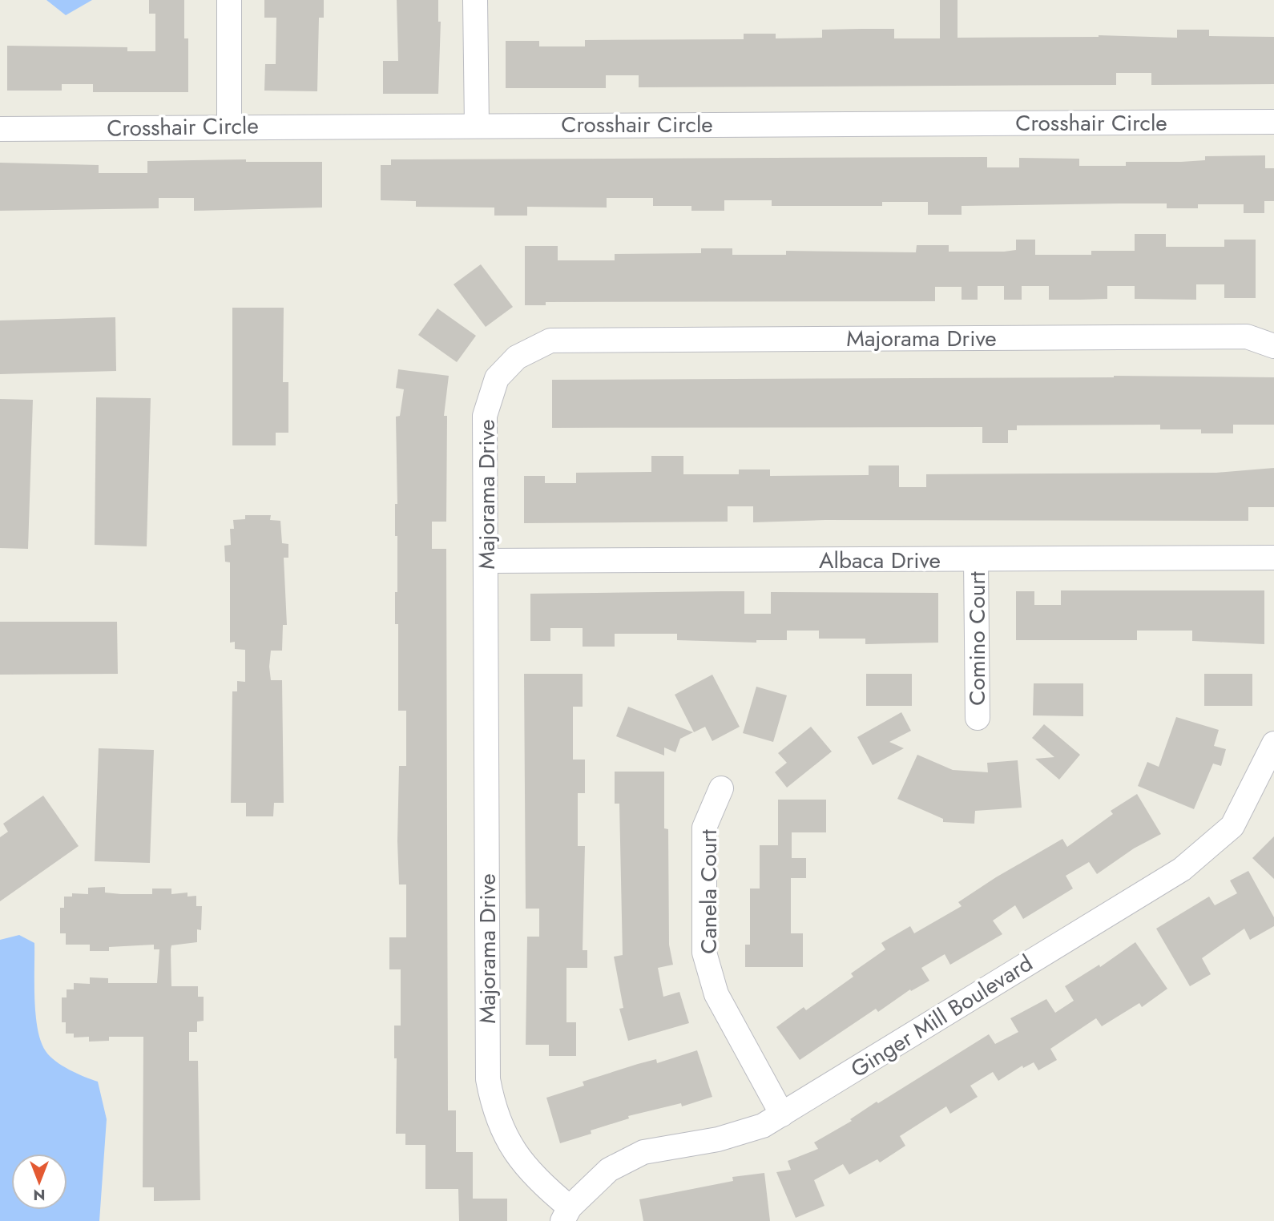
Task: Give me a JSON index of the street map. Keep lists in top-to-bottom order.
{
  "streets": {
    "street": [
      "Crosshair Circle",
      "Majorama Drive",
      "Albaca Drive",
      "Comino Court",
      "Canela Court",
      "Ginger Mill Boulevard"
    ]
  },
  "crossings": [
    ["Majorama Drive", "Albaca Drive"],
    ["Majorama Drive", "Ginger Mill Boulevard"],
    ["Albaca Drive", "Comino Court"],
    ["Canela Court", "Ginger Mill Boulevard"]
  ],
  "north": "bottom"
}
